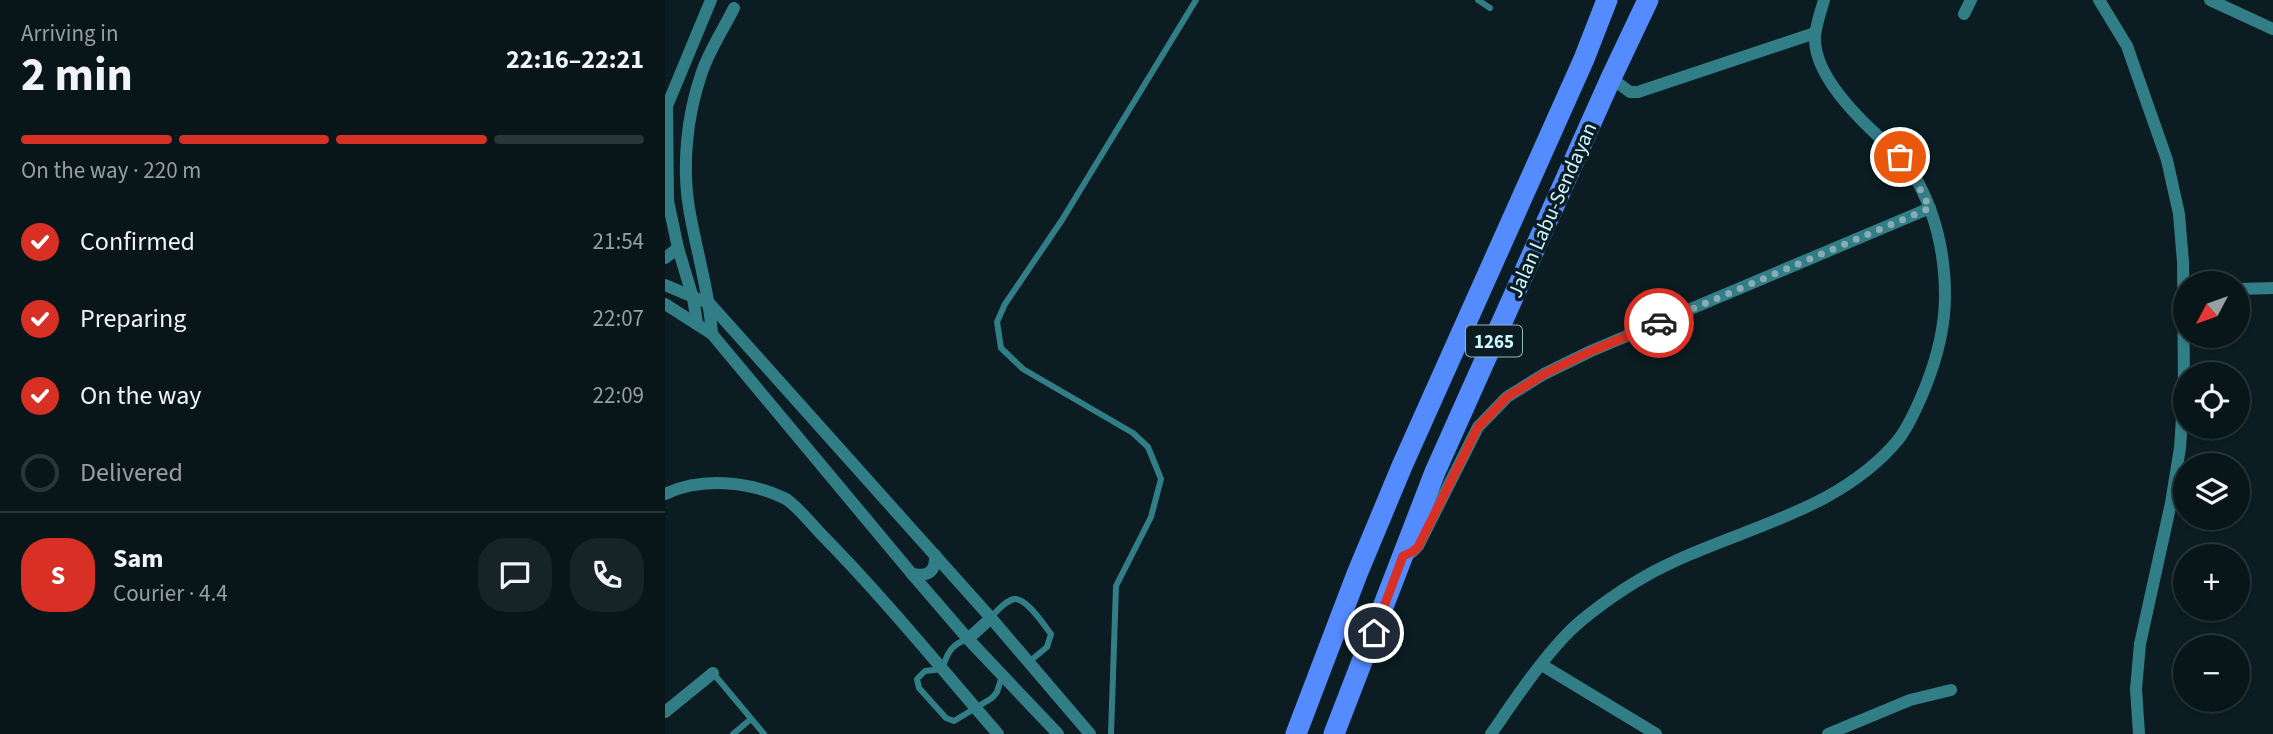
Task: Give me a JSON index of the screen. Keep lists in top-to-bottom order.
{
  "streets": {
    "main road": ["Jalan Labu-Sendayan", "1265"]
  },
  "north": "bottom left",
  "page": {
    "heading": ["2 min", "Arriving in", "22:16–22:21"],
    "panel": ["Sam", "Courier · 4.4"],
    "bar": "On the way · 220 m",
    "list": [
      ["Confirmed", "21:54"],
      ["Preparing", "22:07"],
      ["On the way", "22:09"],
      "Delivered"
    ],
    "map_buttons": ["+", "−"],
    "round": "S"
  }
}
